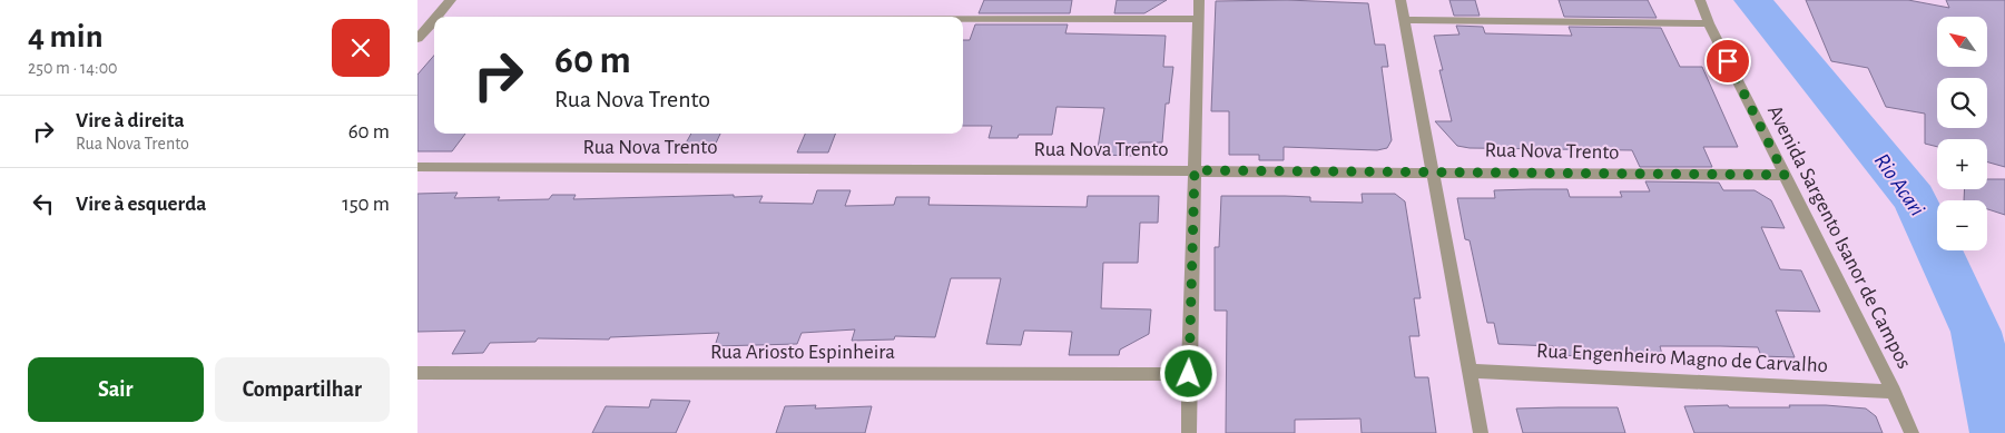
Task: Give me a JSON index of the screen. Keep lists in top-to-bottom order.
{
  "streets": {
    "street": [
      "Rua Nova Trento",
      "Avenida Sargento Isanor de Campos",
      "Rua Ariosto Espinheira",
      "Rua Engenheiro Magno de Carvalho"
    ]
  },
  "crossings": [
    ["Rua Nova Trento", "Avenida Sargento Isanor de Campos"],
    ["Avenida Sargento Isanor de Campos", "Rua Engenheiro Magno de Carvalho"]
  ],
  "water": ["Rio Acari"],
  "north": "top left",
  "page": {
    "heading": ["4 min", "250 m · 14:00"],
    "map_buttons": ["+", "−"],
    "turn": ["60 m", "Rua Nova Trento"],
    "list": [
      {
        "name": "Vire à direita",
        "note": "Rua Nova Trento",
        "value": "60 m"
      },
      {
        "name": "Vire à esquerda",
        "value": "150 m"
      }
    ],
    "buttons": ["Sair", "Compartilhar"]
  }
}
